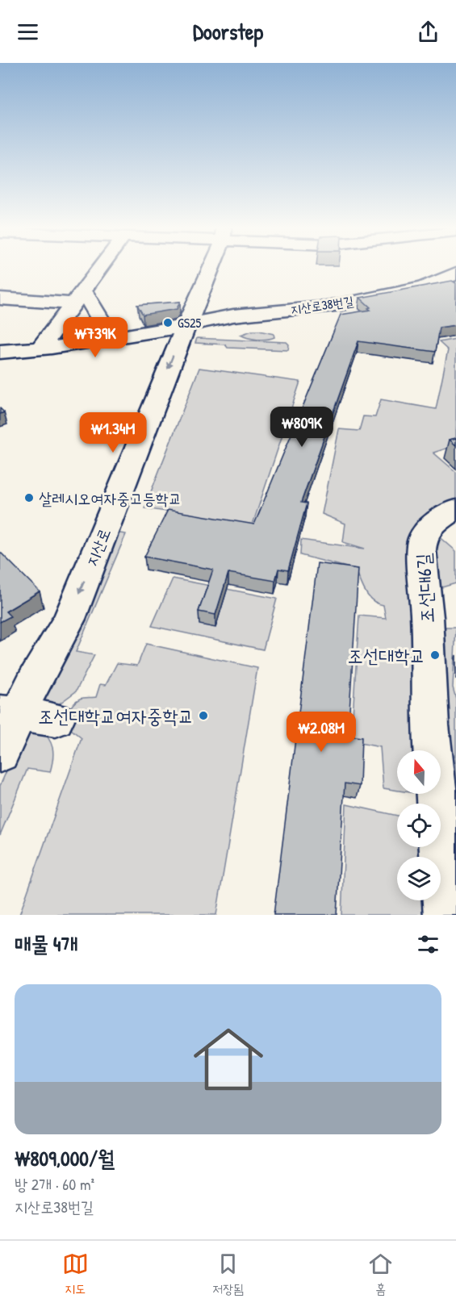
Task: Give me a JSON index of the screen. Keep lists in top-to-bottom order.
{
  "streets": {
    "street": ["지산로38번길", "지산로", "조선대6길"]
  },
  "crossings": [
    ["지산로38번길", "지산로"]
  ],
  "one_way": ["지산로"],
  "places": [
    "GS25",
    "살레시오여자중고등학교",
    "조선대학교",
    "조선대학교여자중학교"
  ],
  "north": "top",
  "page": {
    "header": "Doorstep",
    "price": [
      "₩739K",
      "₩809K",
      "₩1.34M",
      "₩2.08M"
    ],
    "heading": "매물 4개",
    "list": [
      {
        "name": "₩809,000/월",
        "note": "방 2개 · 60 m² · 지산로38번길"
      }
    ],
    "tabs": ["지도", "저장됨", "홈"]
  }
}
